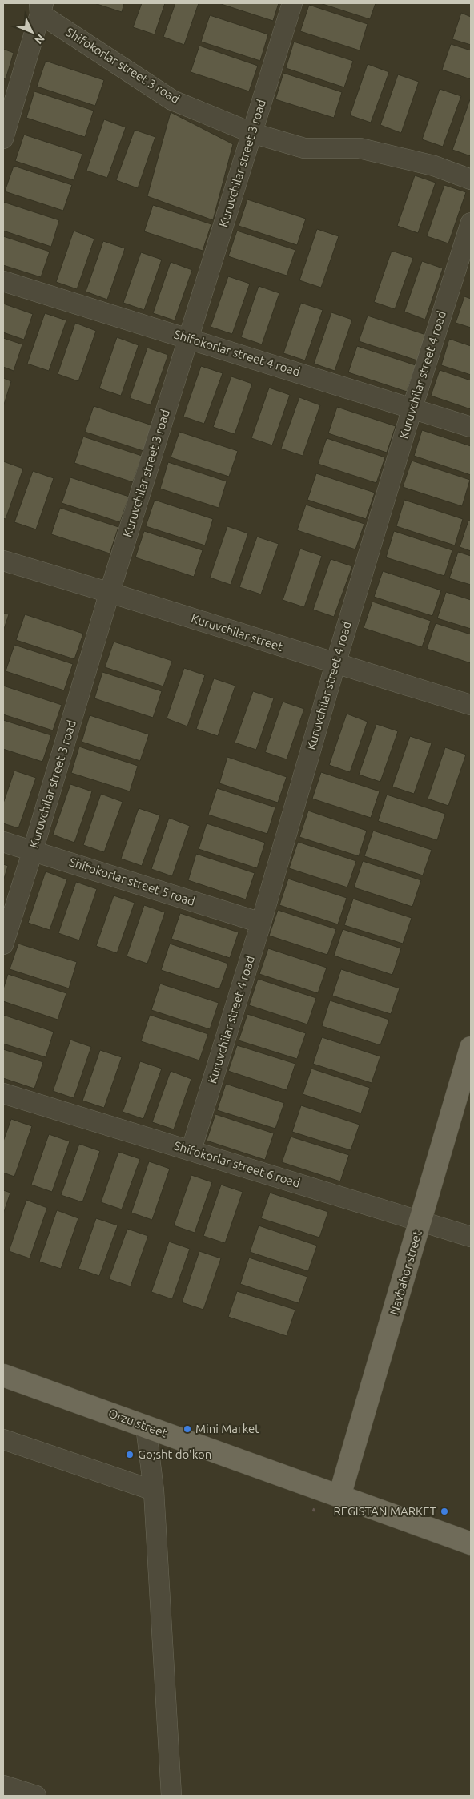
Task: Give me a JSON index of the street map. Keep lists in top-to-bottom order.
{
  "streets": {
    "main road": ["Navbahor street", "Orzu street"],
    "street": [
      "Shifokorlar street 3 road",
      "Kuruvchilar street 3 road",
      "Shifokorlar street 4 road",
      "Kuruvchilar street 4 road",
      "Kuruvchilar street",
      "Shifokorlar street 5 road",
      "Shifokorlar street 6 road"
    ]
  },
  "crossings": [
    ["Shifokorlar street 3 road", "Kuruvchilar street 3 road"],
    ["Kuruvchilar street 3 road", "Shifokorlar street 4 road"],
    ["Kuruvchilar street 3 road", "Kuruvchilar street"],
    ["Kuruvchilar street 3 road", "Shifokorlar street 5 road"],
    ["Shifokorlar street 4 road", "Kuruvchilar street 4 road"],
    ["Kuruvchilar street 4 road", "Kuruvchilar street"],
    ["Kuruvchilar street 4 road", "Shifokorlar street 5 road"],
    ["Kuruvchilar street 4 road", "Shifokorlar street 6 road"],
    ["Shifokorlar street 6 road", "Navbahor street"],
    ["Navbahor street", "Orzu street"]
  ],
  "places": ["Mini Market", "Go;sht do'kon", "REGISTAN MARKET"],
  "north": "bottom right"
}
